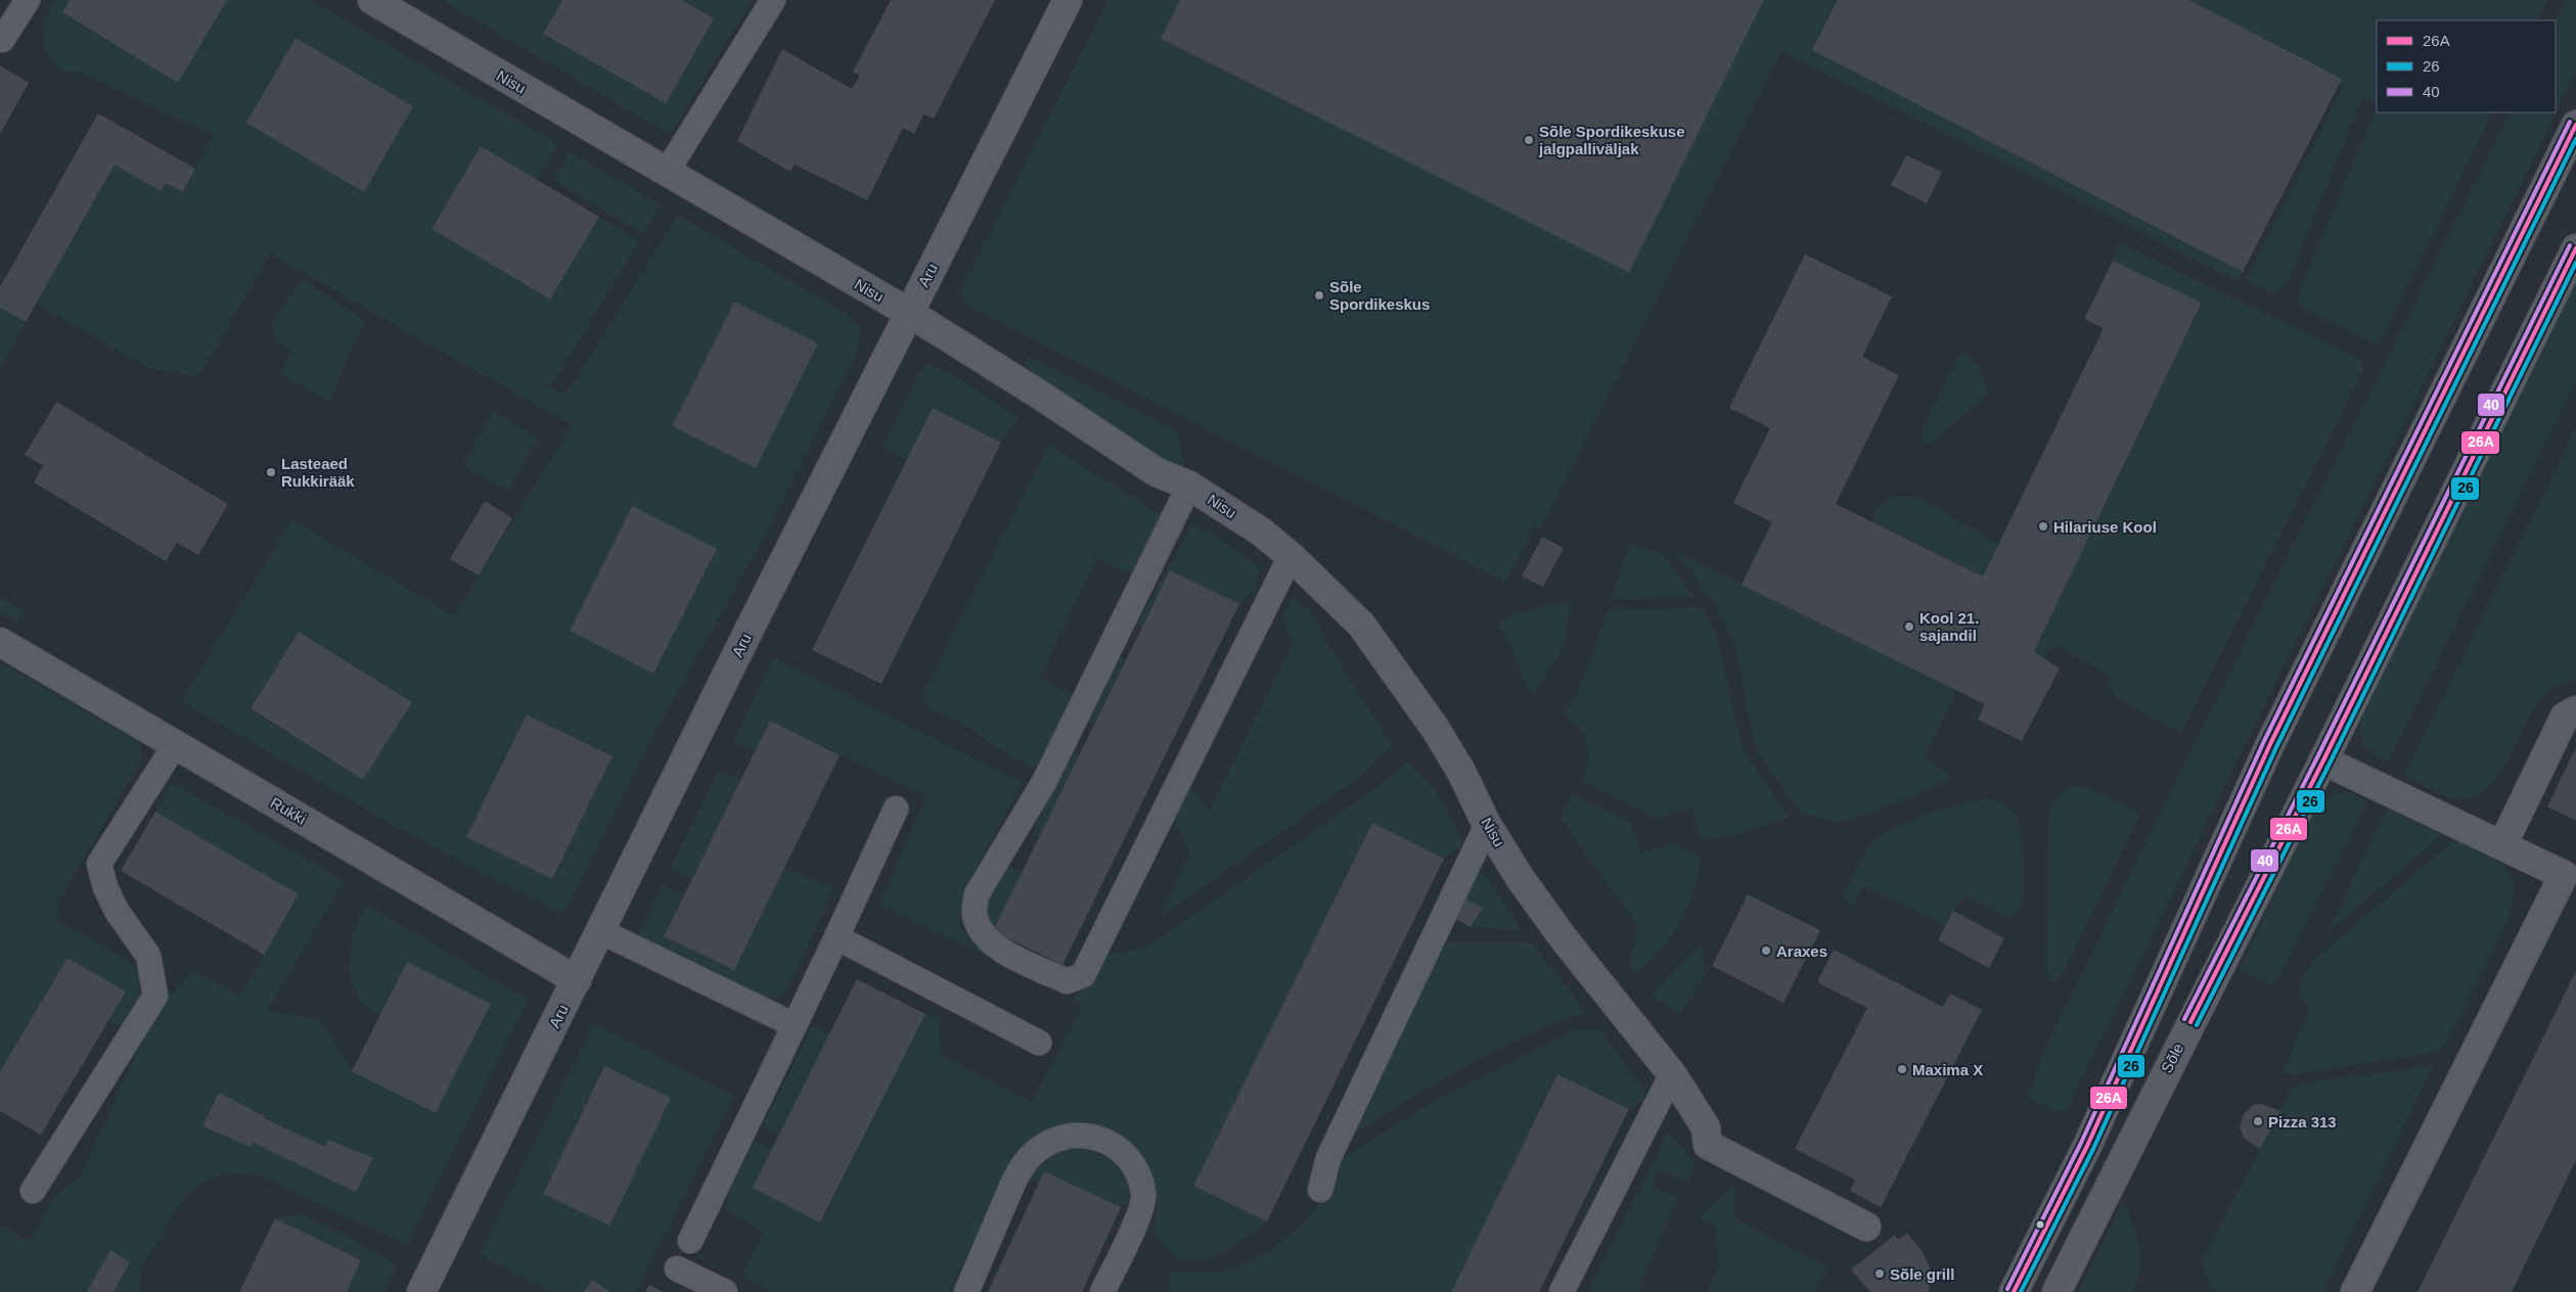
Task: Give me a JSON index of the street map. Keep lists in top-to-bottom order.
{
  "streets": {
    "main road": ["Sõle"],
    "street": ["Nisu", "Aru", "Rukki"]
  },
  "crossings": [
    ["Nisu", "Aru"],
    ["Aru", "Rukki"]
  ],
  "places": [
    "Sõle Spordikeskuse jalgpalliväljak",
    "Sõle Spordikeskus",
    "Lasteaed Rukkirääk",
    "Hilariuse Kool",
    "Kool 21. sajandil",
    "Araxes",
    "Maxima X",
    "Pizza 313",
    "Sõle grill"
  ],
  "lines": ["transit line 40", "transit line 26A", "transit line 26"],
  "legend": ["26A", "26", "40"]
}
